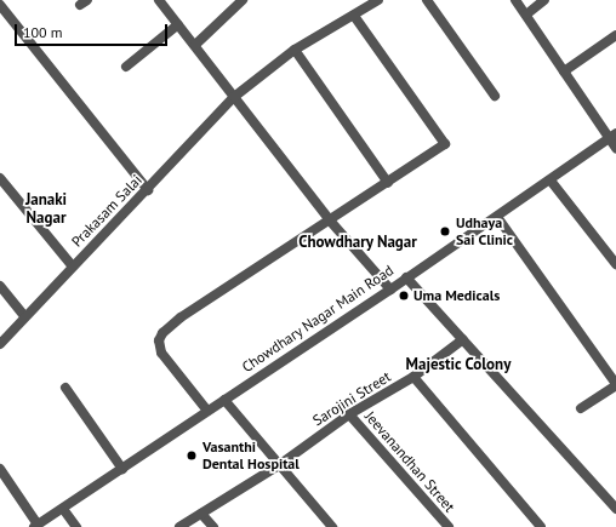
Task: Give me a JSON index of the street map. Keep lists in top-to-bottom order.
{
  "streets": {
    "street": [
      "Prakasam Salai",
      "Chowdhary Nagar Main Road",
      "Sarojini Street",
      "Jeevanandhan Street"
    ]
  },
  "crossings": [
    ["Sarojini Street", "Jeevanandhan Street"]
  ],
  "districts": ["Janaki Nagar", "Chowdhary Nagar", "Majestic Colony"],
  "places": ["Udhaya Sai Clinic", "Uma Medicals", "Vasanthi Dental Hospital"],
  "scale_bar": "100 m"
}
